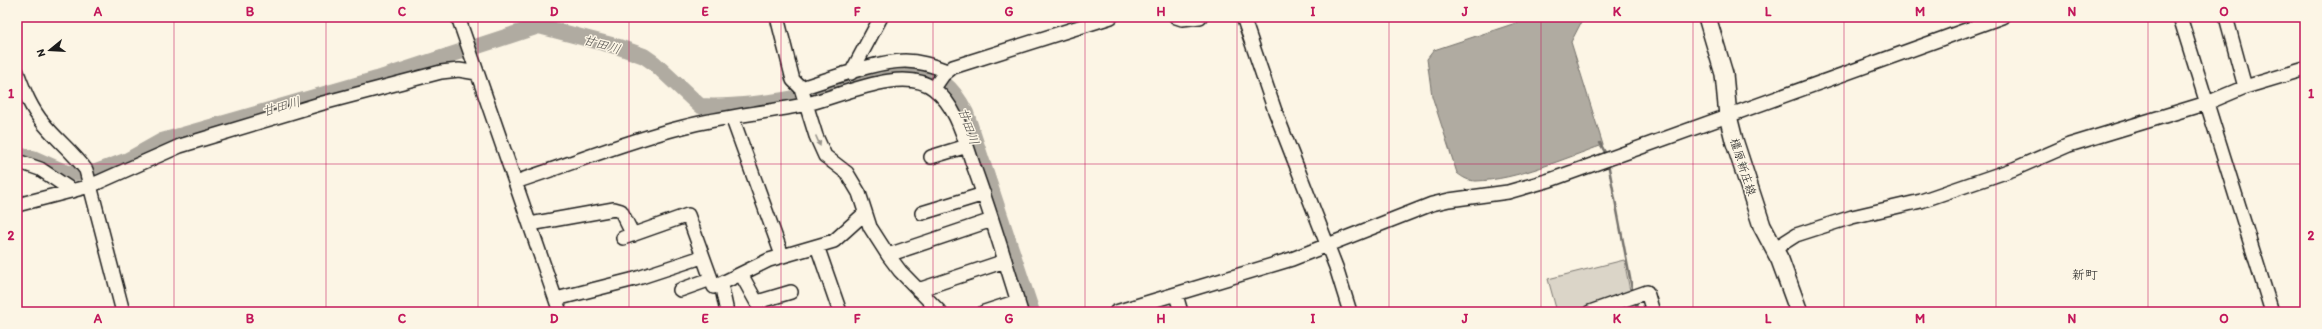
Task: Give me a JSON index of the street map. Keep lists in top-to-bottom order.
{
  "streets": {
    "main road": ["橿原新庄線"]
  },
  "districts": ["新町"],
  "water": ["甘田川"],
  "north": "left",
  "grid": {
    "columns": [
      "A",
      "B",
      "C",
      "D",
      "E",
      "F",
      "G",
      "H",
      "I",
      "J",
      "K",
      "L",
      "M",
      "N",
      "O"
    ],
    "rows": ["1", "2"]
  }
}
